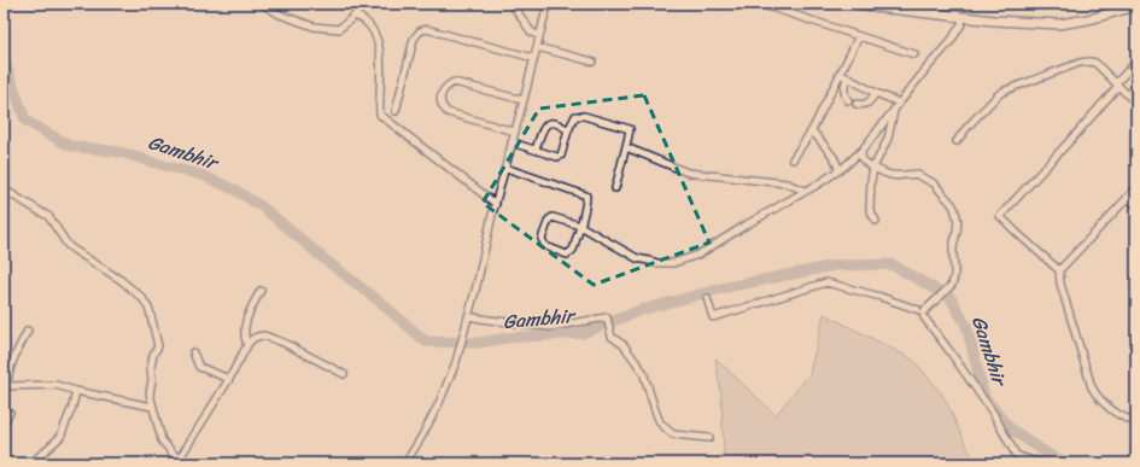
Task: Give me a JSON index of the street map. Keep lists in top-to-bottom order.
{
  "water": ["Gambhir"]
}
